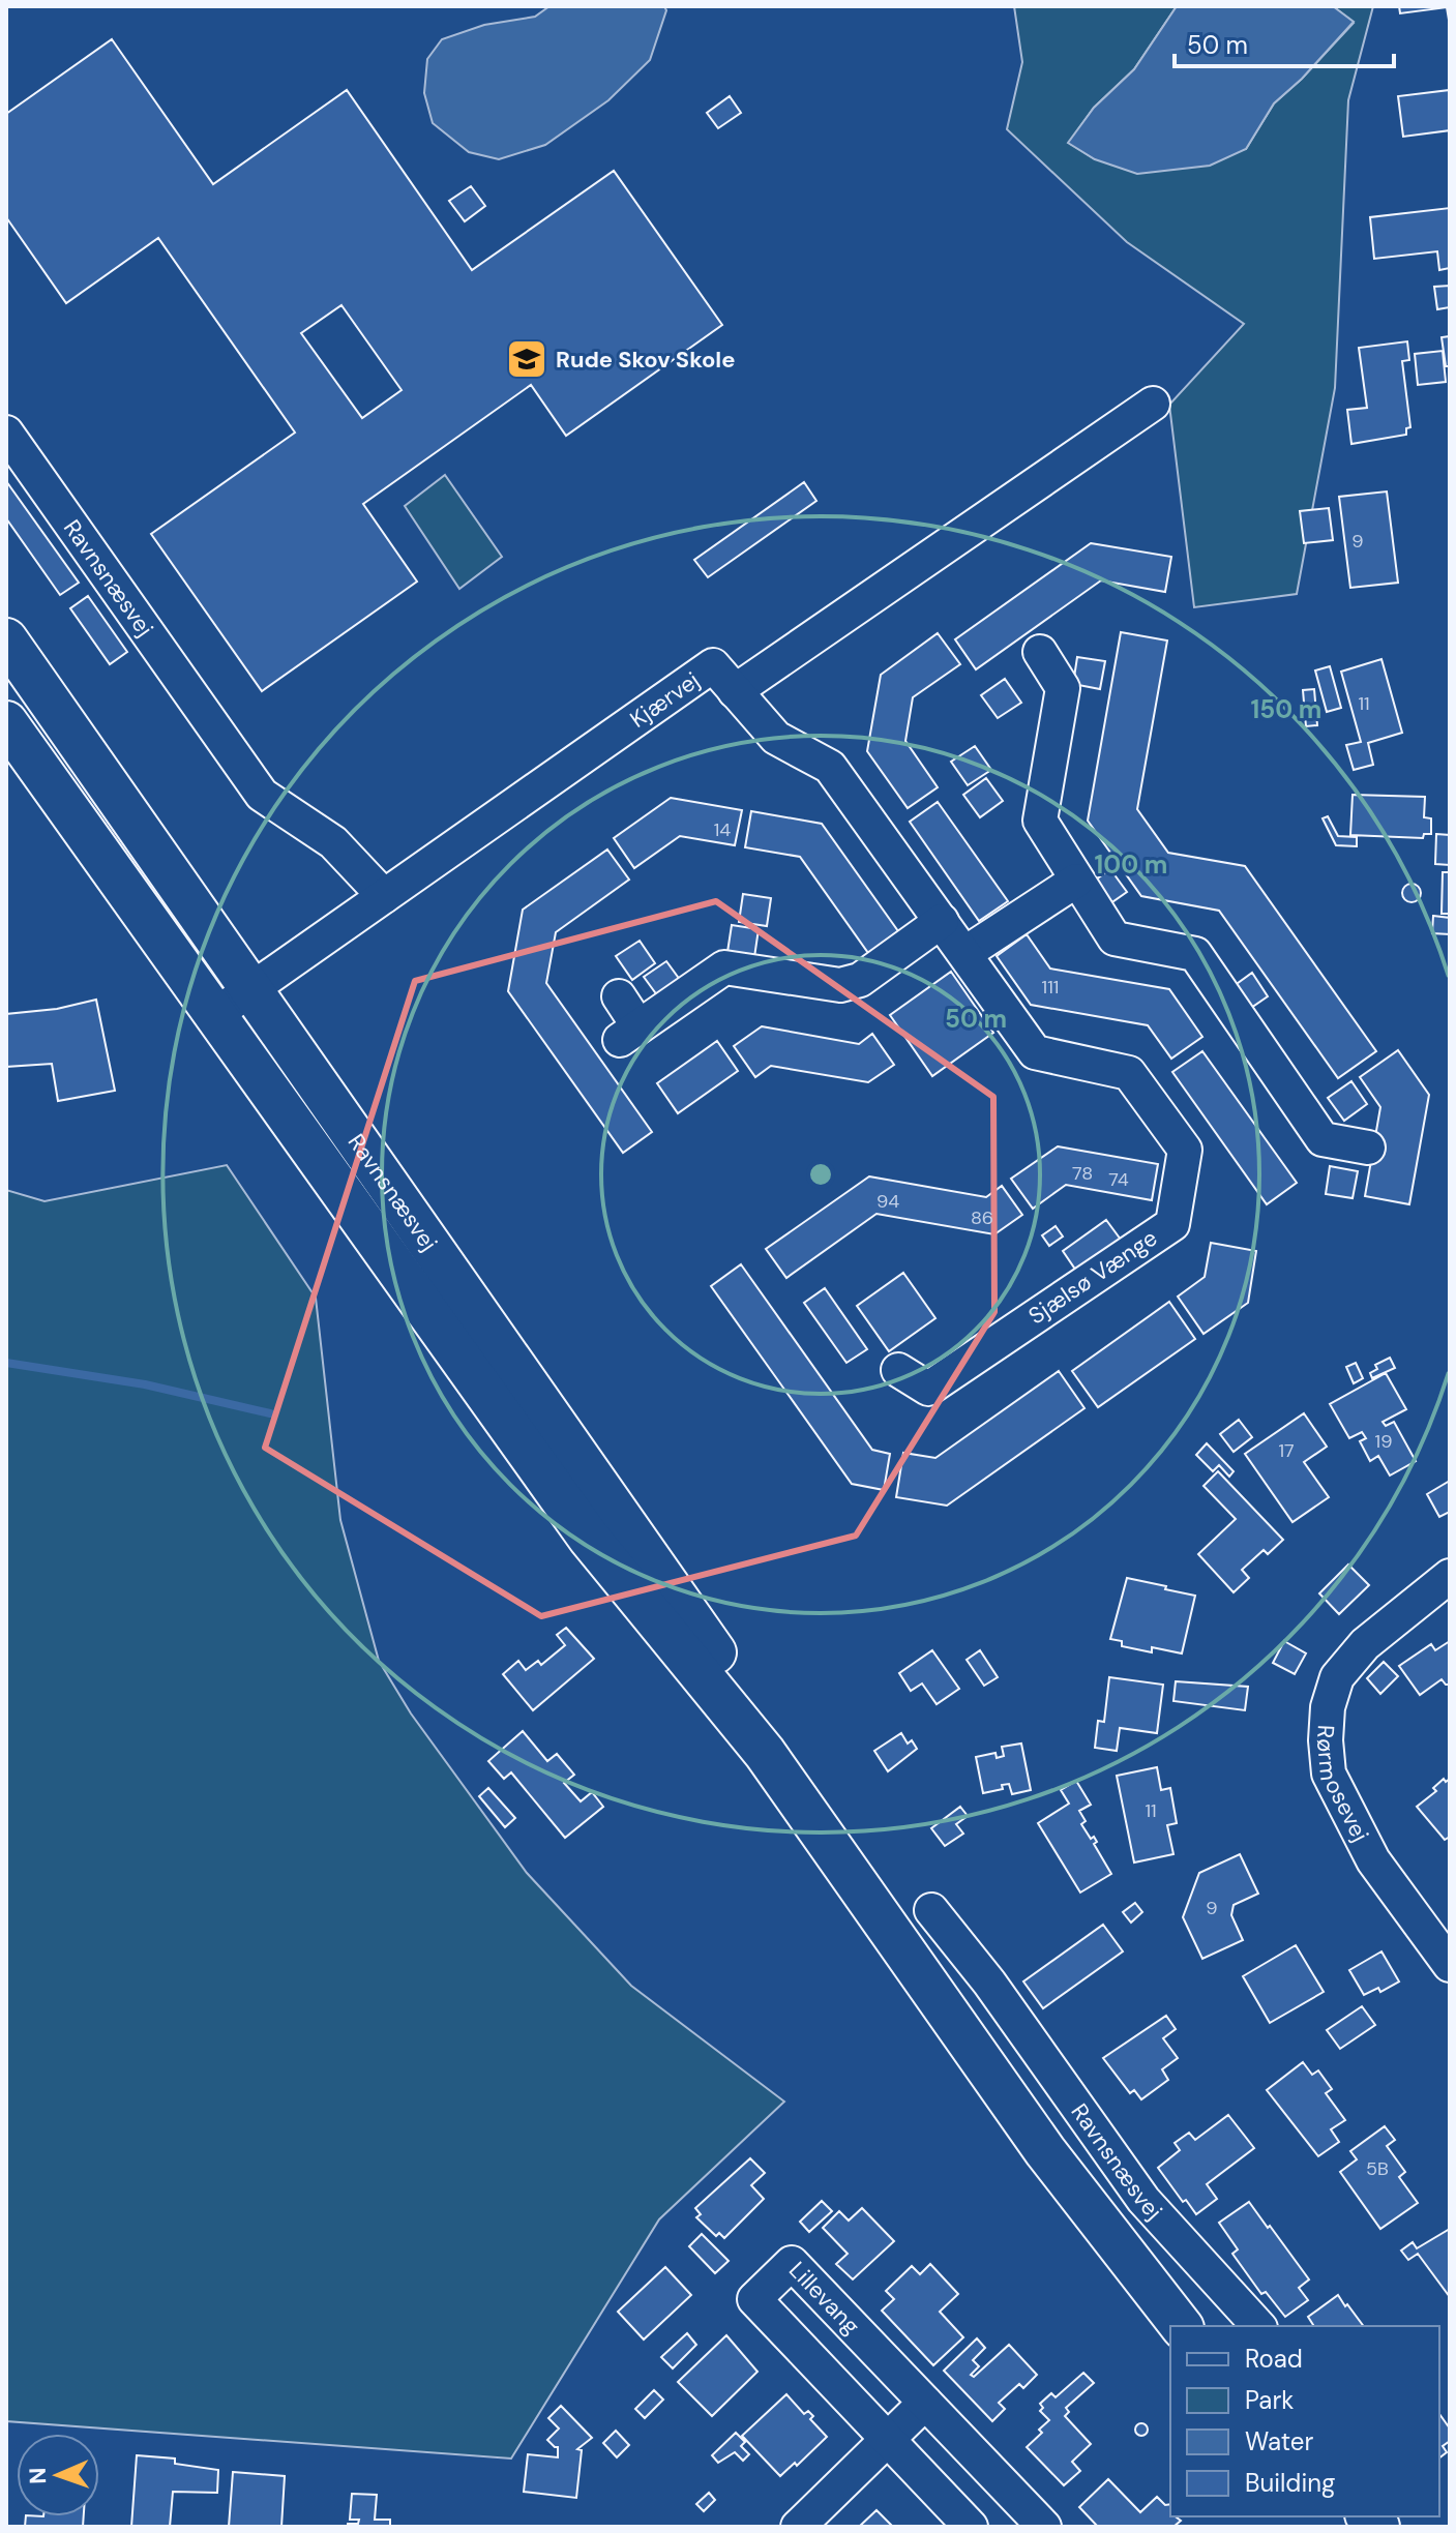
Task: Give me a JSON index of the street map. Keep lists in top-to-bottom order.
{
  "streets": {
    "main road": ["Ravnsnæsvej"],
    "street": [
      "Kjærvej",
      "Sjælsø Vænge",
      "Rørmosevej",
      "Lillevang"
    ]
  },
  "crossings": [
    ["Ravnsnæsvej", "Kjærvej"],
    ["Kjærvej", "Sjælsø Vænge"]
  ],
  "places": {
    "school or university": ["Rude Skov Skole"]
  },
  "house_numbers": [
    "9",
    "11",
    "14",
    "111",
    "78",
    "74",
    "94",
    "86",
    "19",
    "17",
    "11",
    "9",
    "5B"
  ],
  "legend": [
    "Road",
    "Park",
    "Water",
    "Building"
  ],
  "scale_bar": "50 m",
  "north": "left",
  "rings": ["150 m", "100 m", "50 m"]
}
